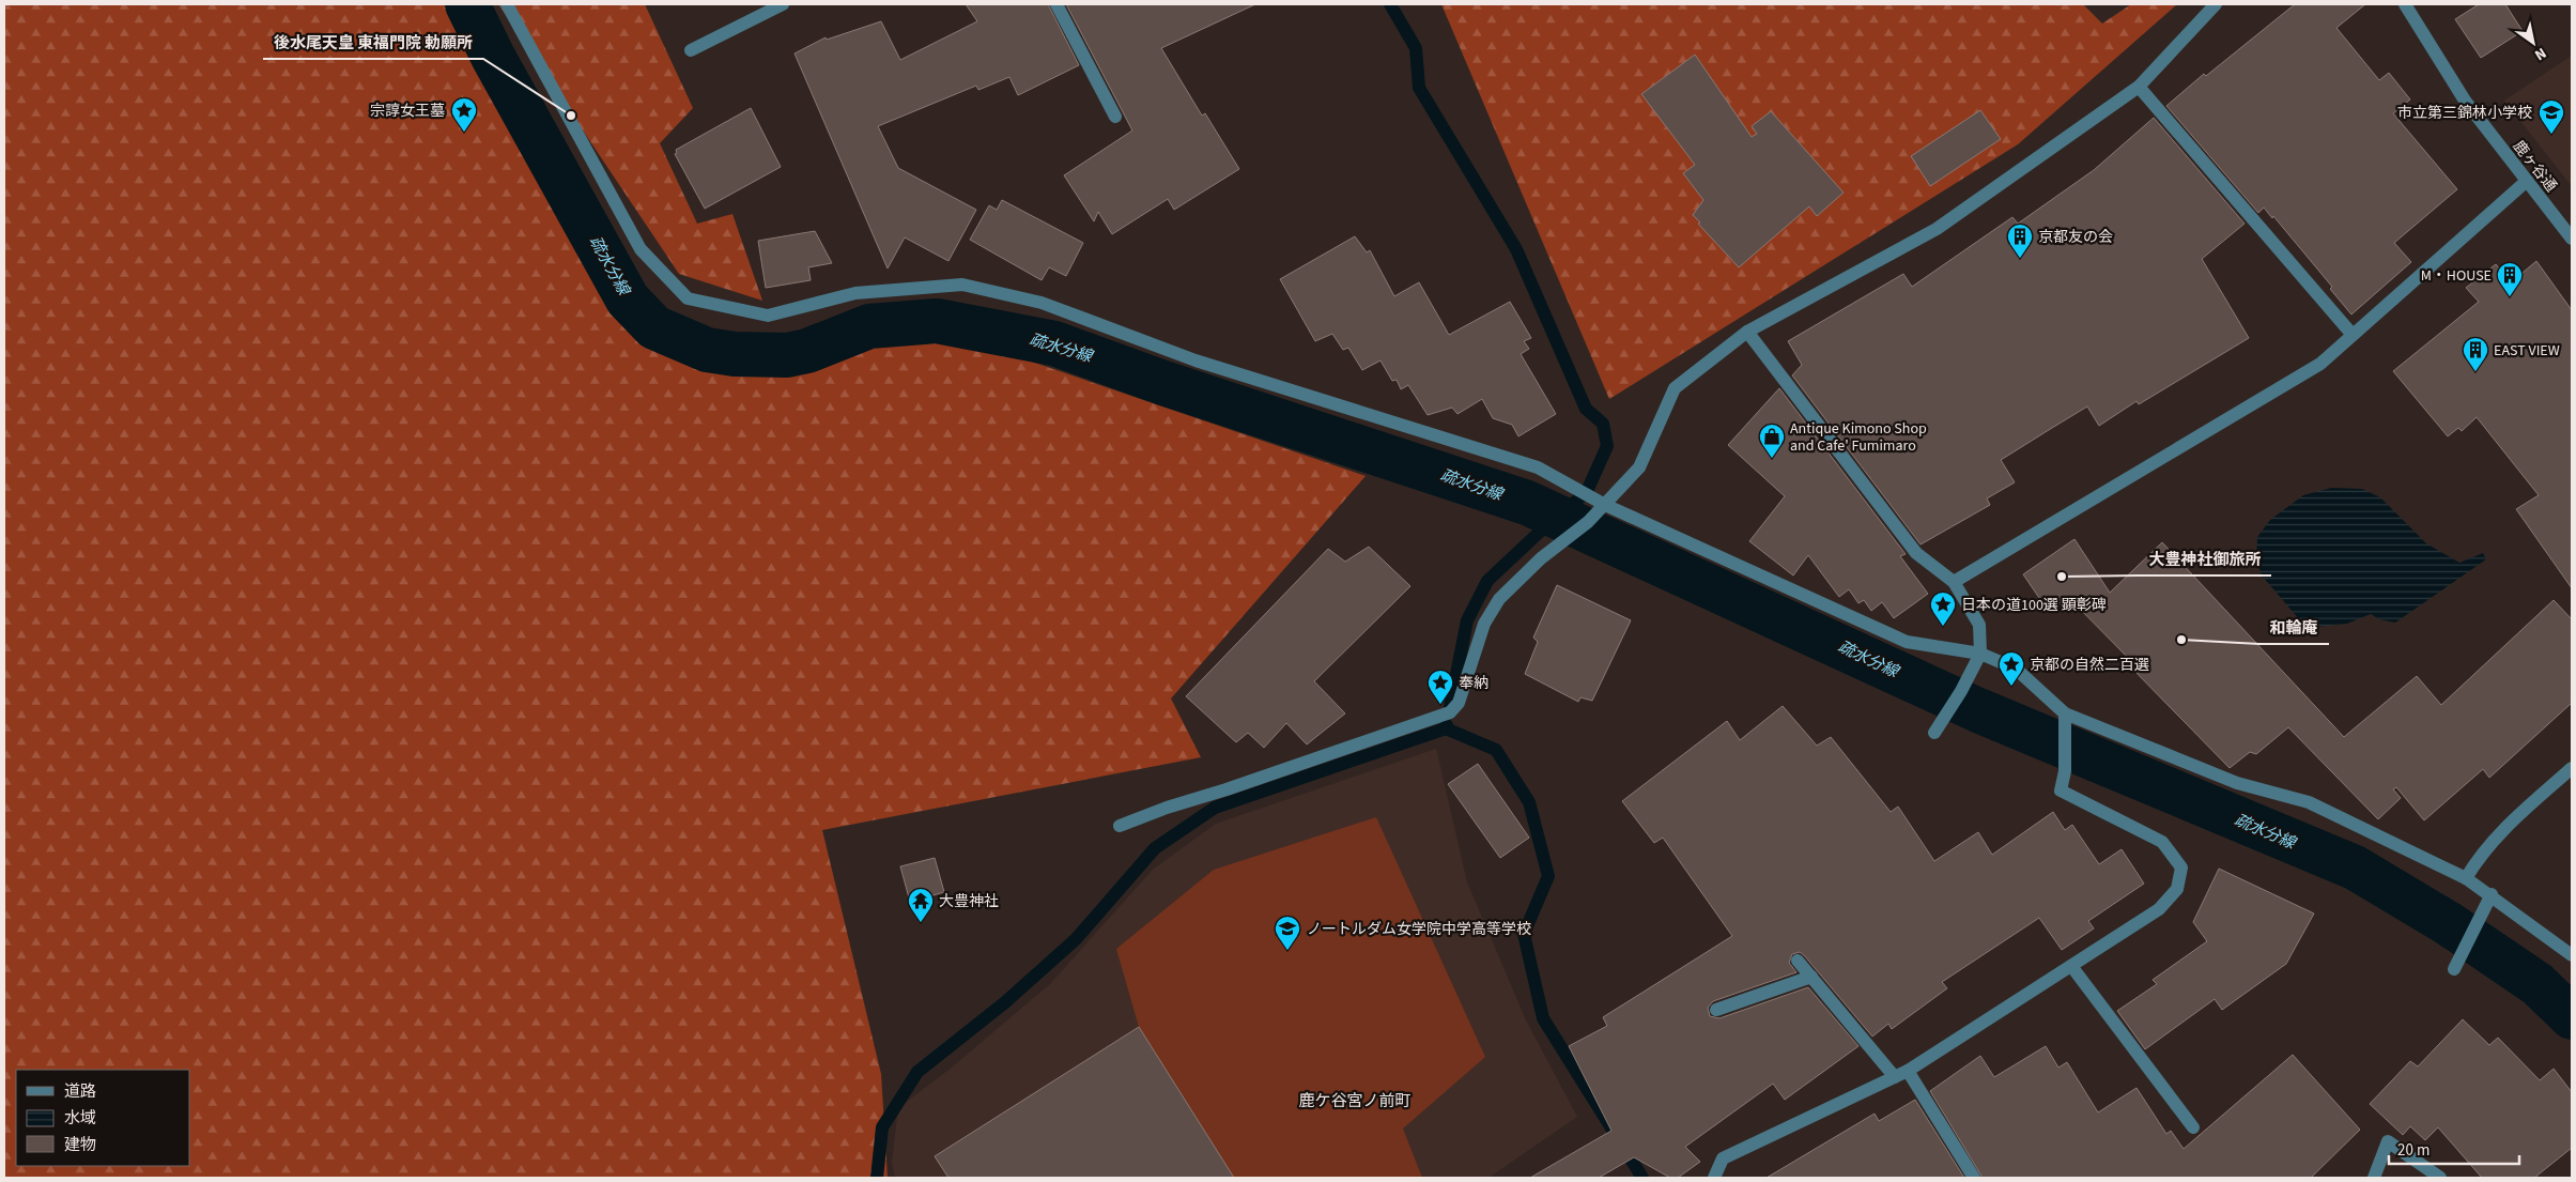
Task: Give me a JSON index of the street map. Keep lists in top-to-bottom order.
{
  "streets": {
    "street": ["鹿ヶ谷通"]
  },
  "districts": ["鹿ケ谷宮ノ前町"],
  "water": ["疏水分線"],
  "places": {
    "other": ["後水尾天皇 東福門院 勅願所", "大豊神社御旅所", "和輪庵"],
    "place": [
      "宗諄女王墓",
      "日本の道100選 顕彰碑",
      "京都の自然二百選",
      "奉納"
    ],
    "school or university": ["市立第三錦林小学校", "ノートルダム女学院中学高等学校"],
    "building": ["京都友の会", "M・HOUSE", "EAST VIEW"],
    "shop": ["Antique Kimono Shop and Cafe' Fumimaro"],
    "temple": ["大豊神社"]
  },
  "legend": ["道路", "水域", "建物"],
  "scale_bar": "20 m",
  "north": "bottom right"
}
